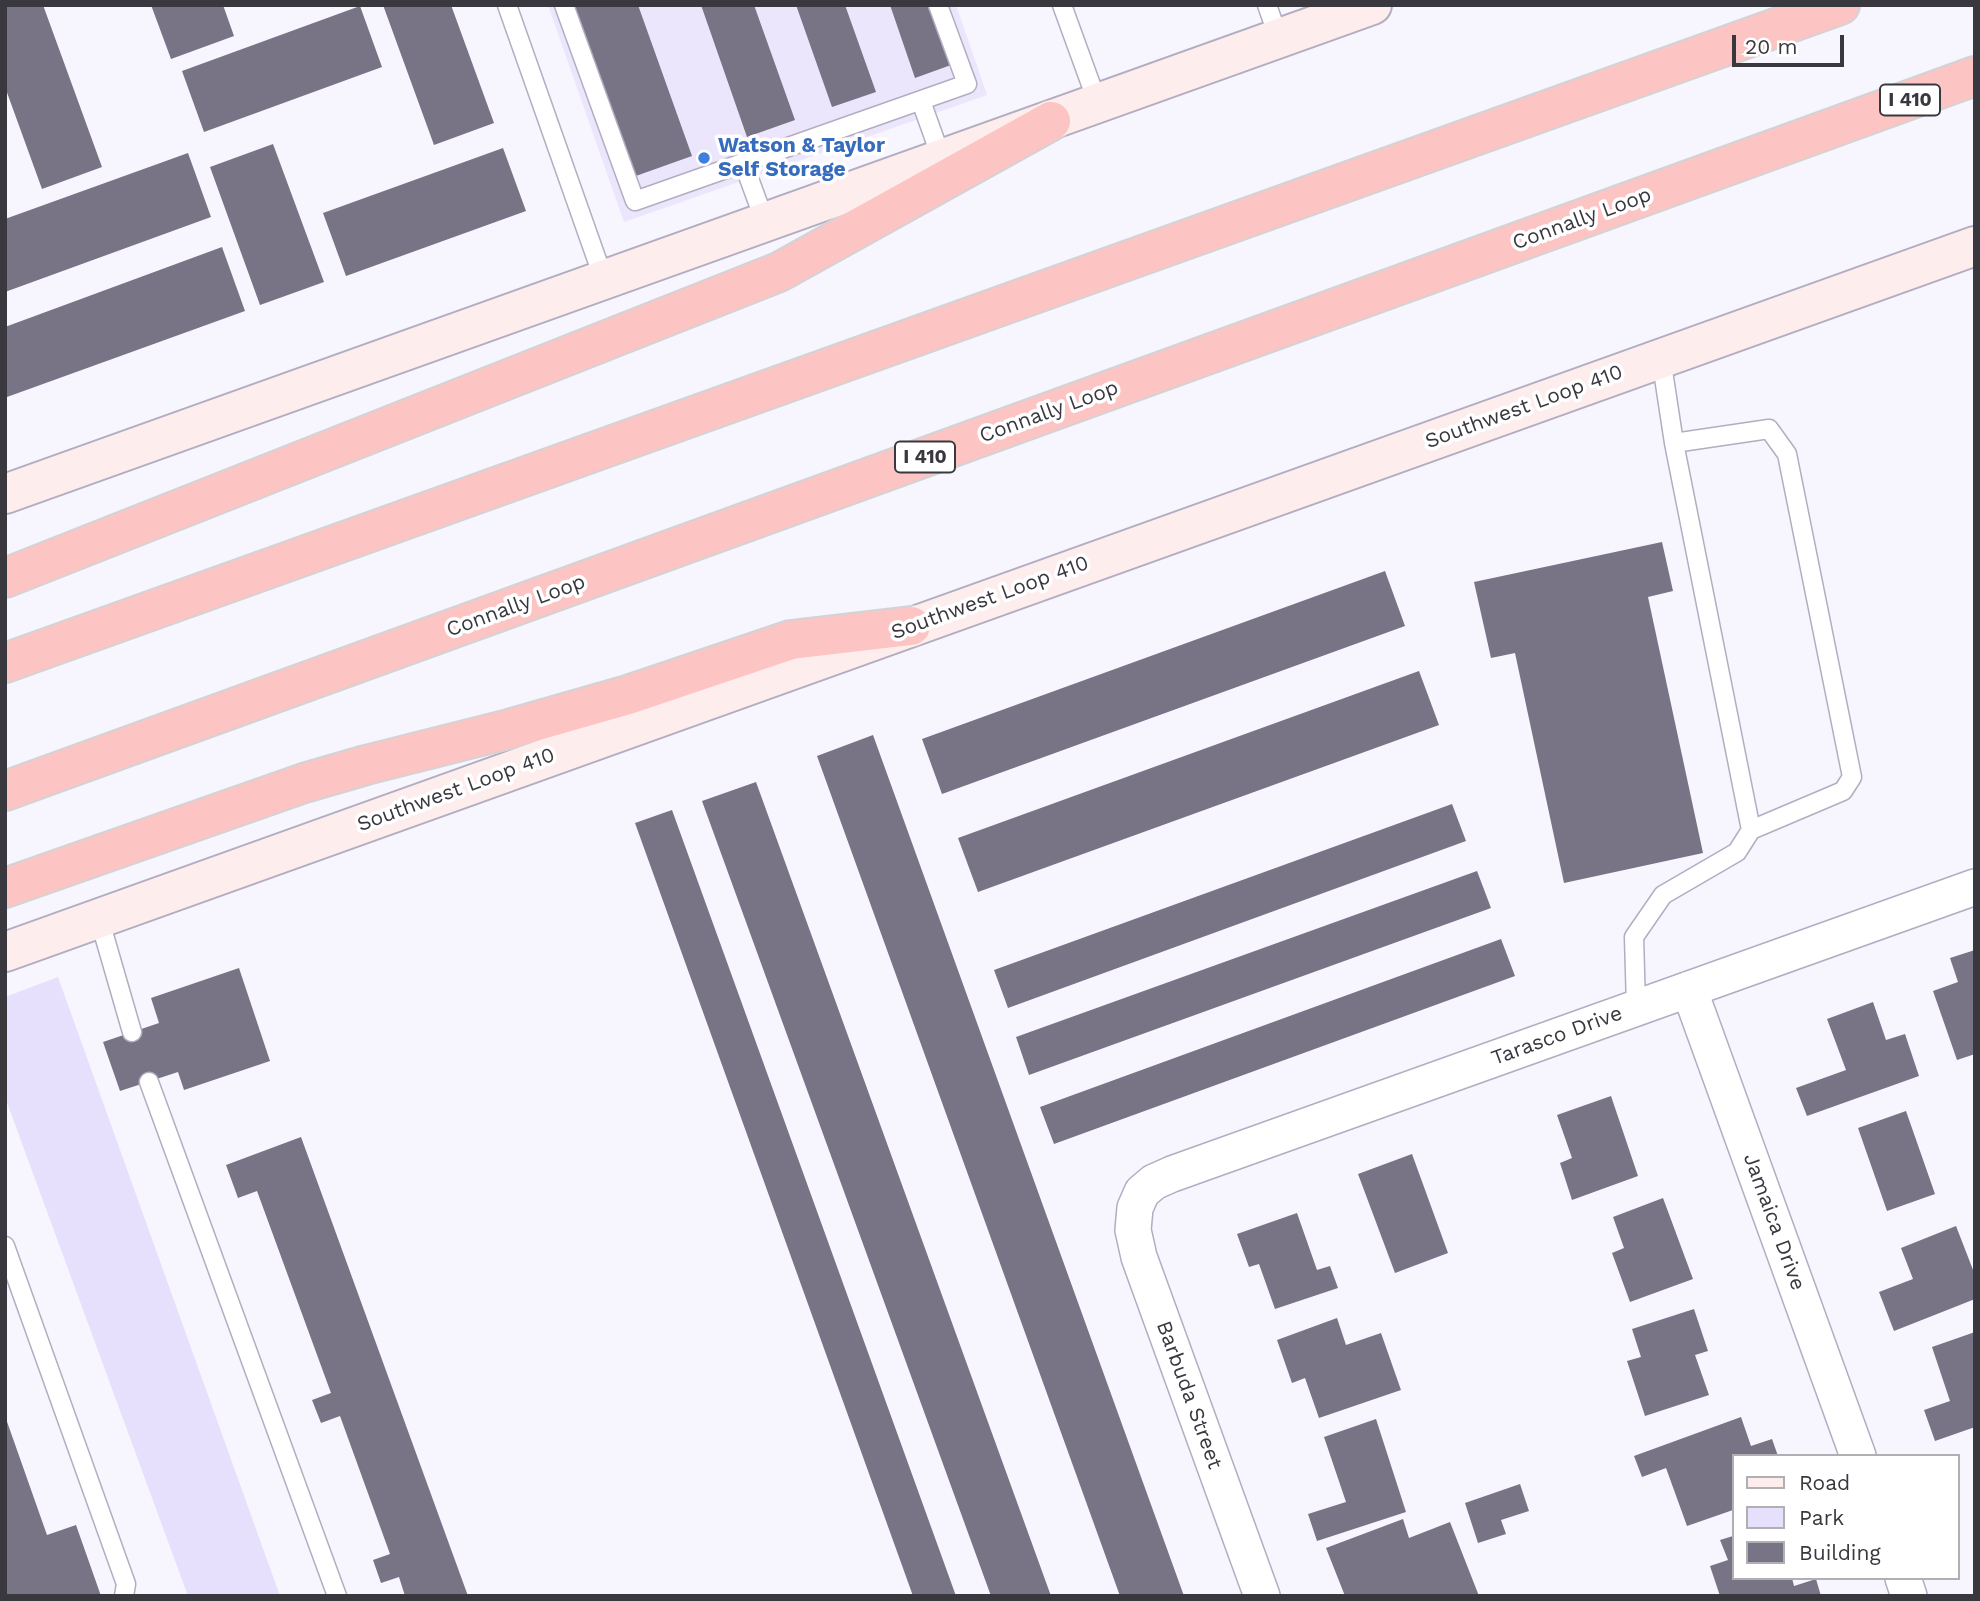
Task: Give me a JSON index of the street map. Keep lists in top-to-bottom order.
{
  "streets": {
    "highway": ["I 410", "Connally Loop"],
    "main road": ["Southwest Loop 410"],
    "street": ["Tarasco Drive", "Jamaica Drive", "Barbuda Street"]
  },
  "crossings": [
    ["Tarasco Drive", "Jamaica Drive"],
    ["Tarasco Drive", "Barbuda Street"]
  ],
  "places": ["Watson & Taylor Self Storage"],
  "legend": ["Road", "Park", "Building"],
  "scale_bar": "20 m"
}
